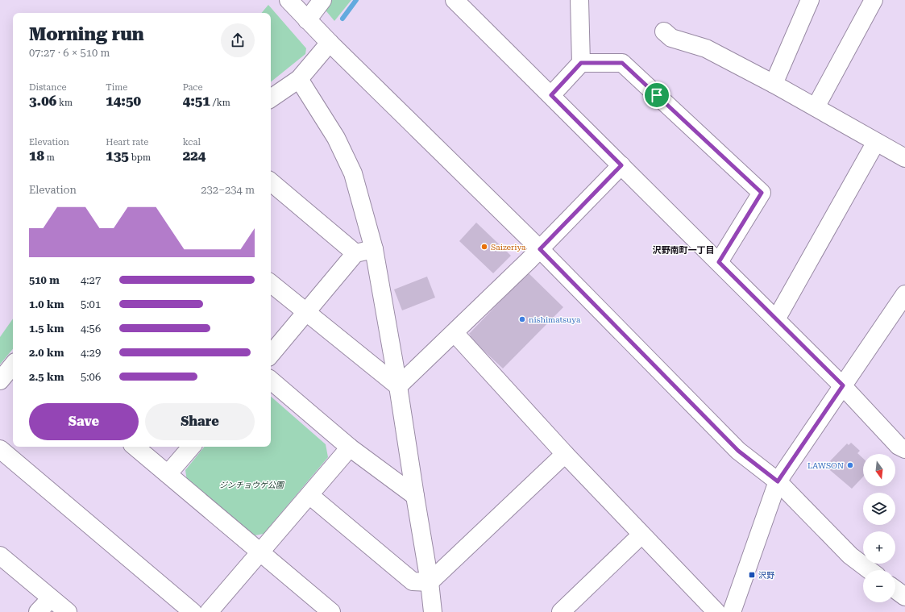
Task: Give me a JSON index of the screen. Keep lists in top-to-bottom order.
{
  "districts": ["沢野南町一丁目"],
  "parks": ["ジンチョウゲ公園"],
  "places": {
    "other": ["Saizeriya", "nishimatsuya", "LAWSON"],
    "transit": ["沢野"]
  },
  "north": "bottom",
  "page": {
    "heading": ["Morning run", "07:27 · 6 × 510 m"],
    "stats": [
      ["Distance", "3.06 km"],
      ["Time", "14:50"],
      ["Pace", "4:51 /km"],
      ["Elevation", "18 m"],
      ["Heart rate", "135 bpm"],
      ["kcal", "224"]
    ],
    "chart": ["Elevation", "232–234 m"],
    "list": [
      {
        "name": "510 m",
        "note": "4:27"
      },
      {
        "name": "1.0 km",
        "note": "5:01"
      },
      {
        "name": "1.5 km",
        "note": "4:56"
      },
      {
        "name": "2.0 km",
        "note": "4:29"
      },
      {
        "name": "2.5 km",
        "note": "5:06"
      }
    ],
    "buttons": ["Save", "Share"],
    "map_buttons": ["+", "−"]
  }
}
